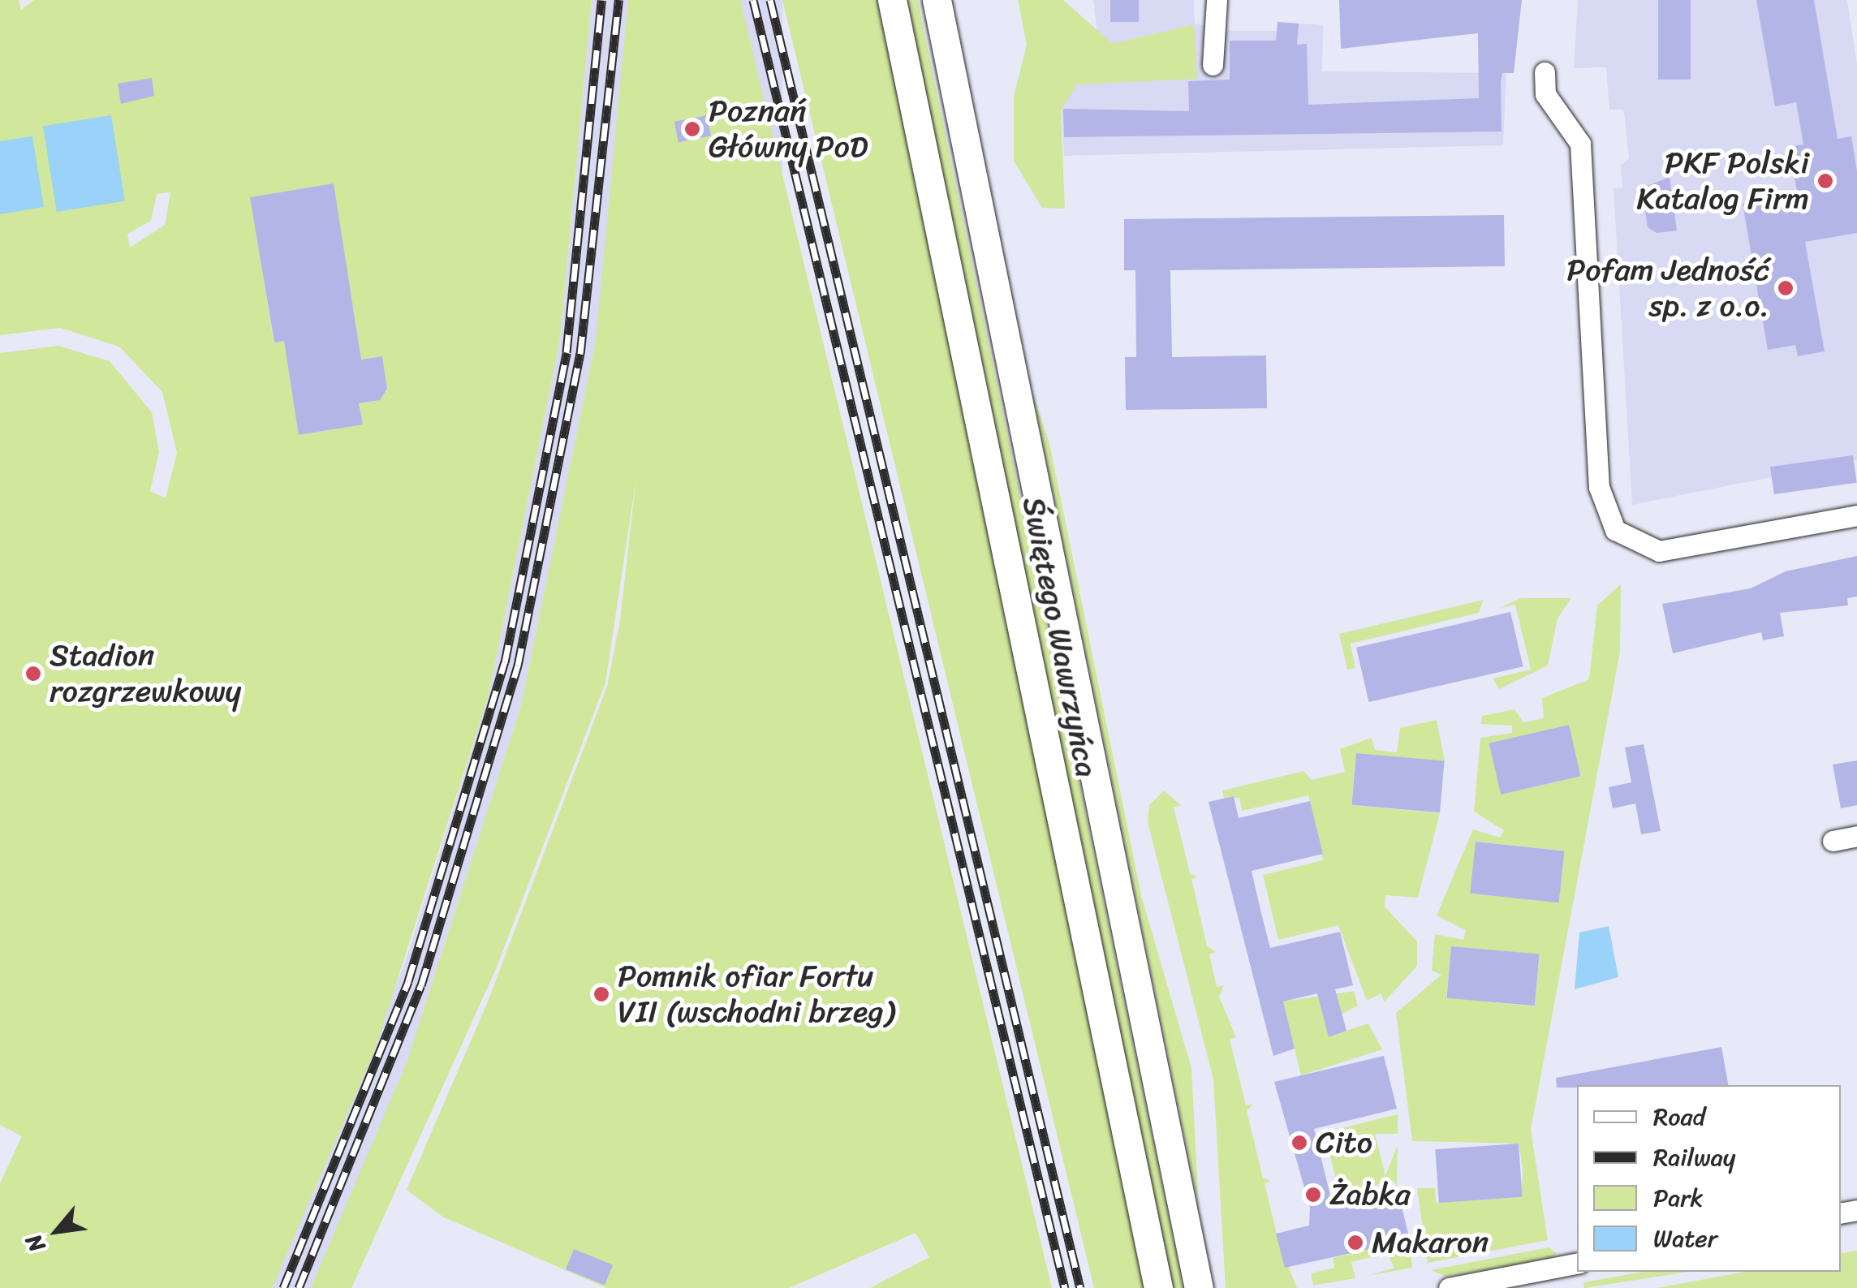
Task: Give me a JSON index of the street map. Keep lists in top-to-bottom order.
{
  "streets": {
    "main road": ["Świętego Wawrzyńca"]
  },
  "places": [
    "Poznań Główny PoD",
    "PKF Polski Katalog Firm",
    "Pofam Jedność sp. z o.o.",
    "Stadion rozgrzewkowy",
    "Pomnik ofiar Fortu VII (wschodni brzeg)",
    "Cito",
    "Żabka",
    "Makaron"
  ],
  "legend": [
    "Road",
    "Railway",
    "Park",
    "Water"
  ],
  "north": "bottom left"
}
